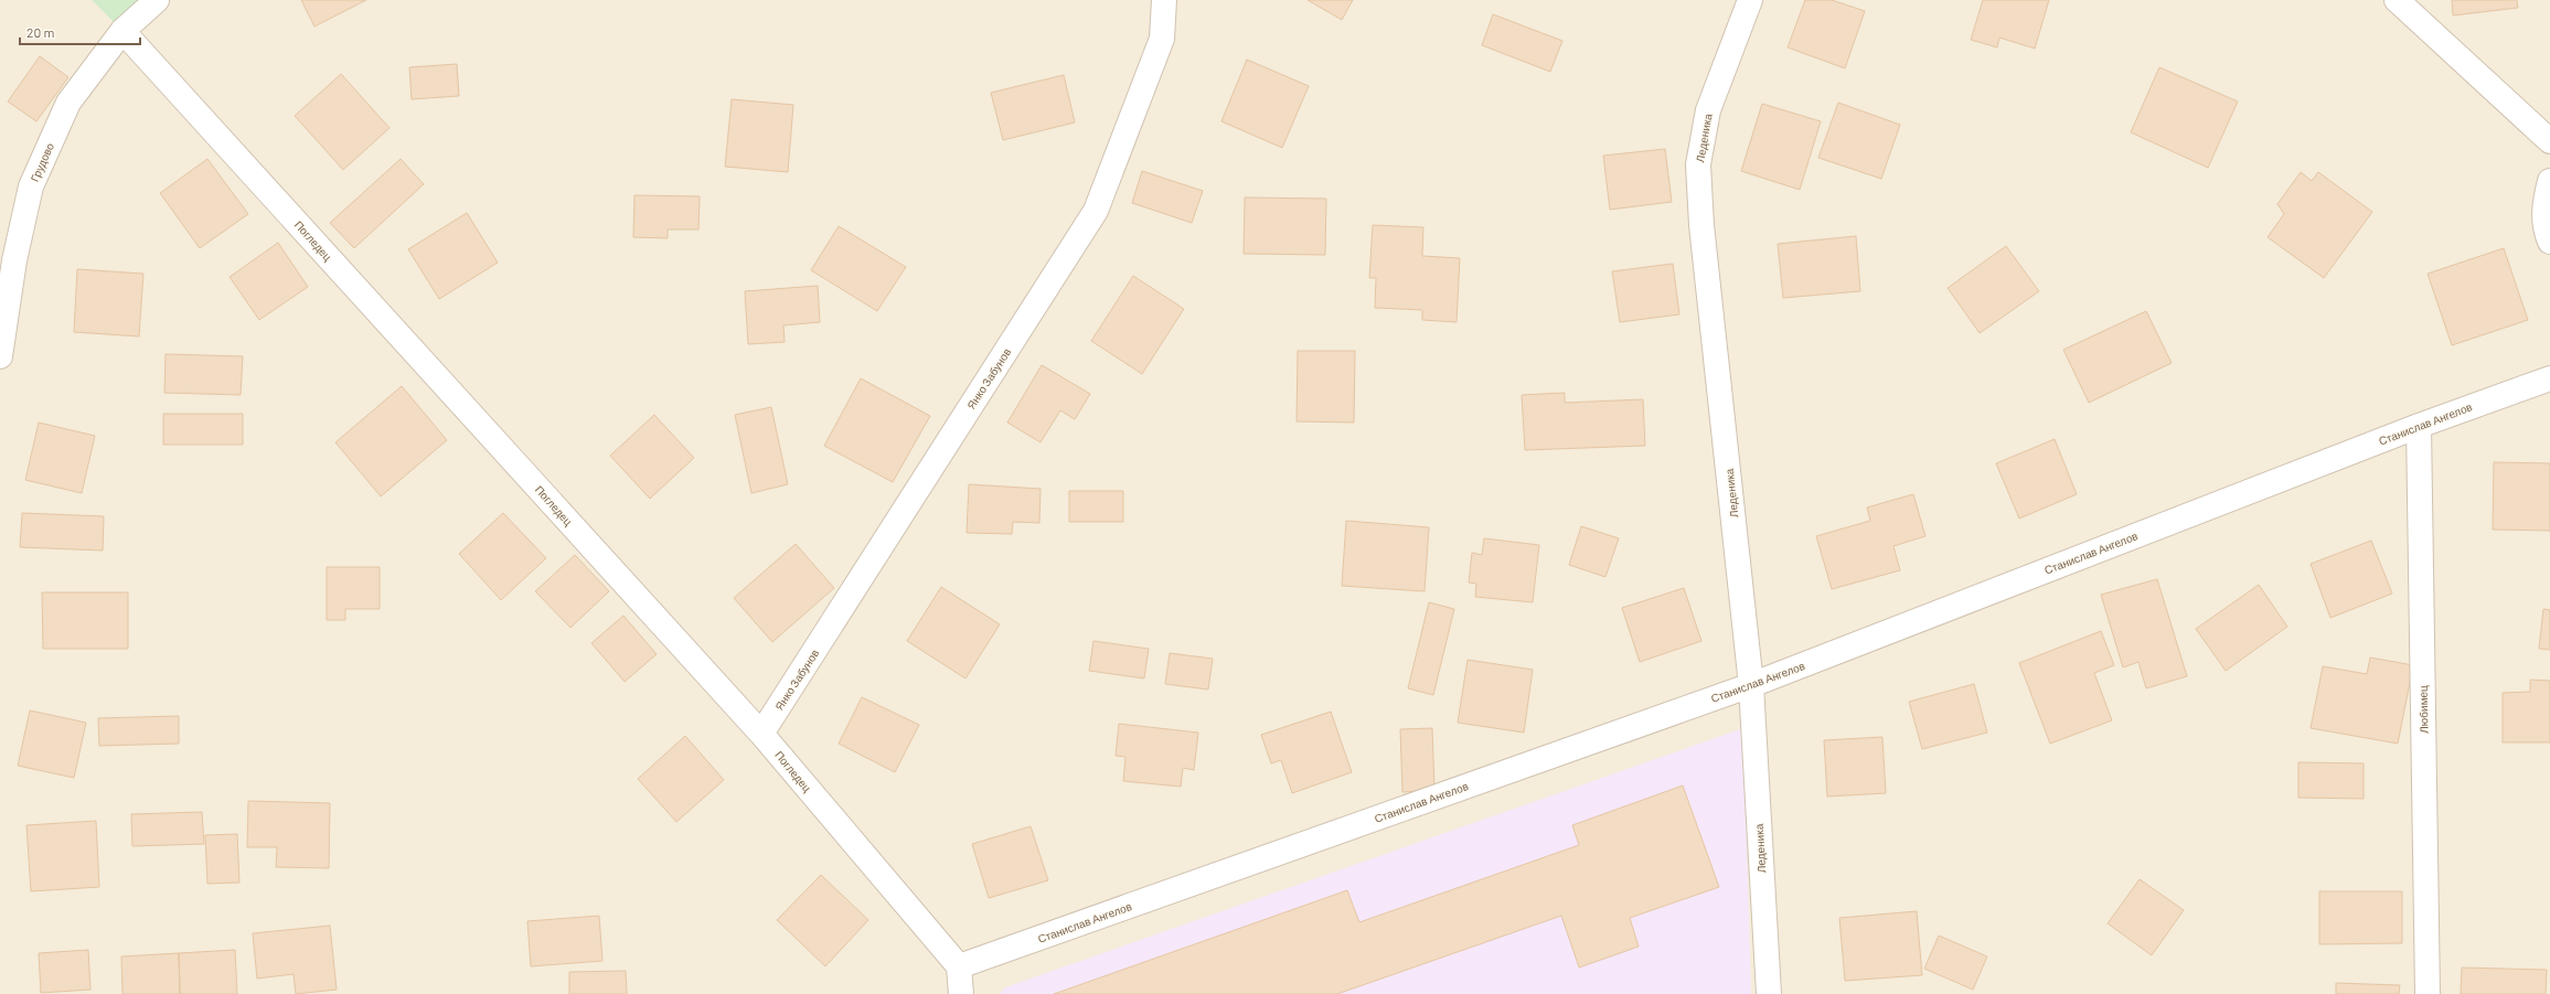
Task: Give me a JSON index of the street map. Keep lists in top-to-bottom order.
{
  "streets": {
    "street": [
      "Леденика",
      "Грудово",
      "Погледец",
      "Янко Забунов",
      "Станислав Ангелов",
      "Любимец"
    ]
  },
  "crossings": [
    ["Леденика", "Станислав Ангелов"],
    ["Грудово", "Погледец"],
    ["Погледец", "Янко Забунов"],
    ["Погледец", "Станислав Ангелов"],
    ["Станислав Ангелов", "Любимец"]
  ],
  "scale_bar": "20 m"
}
